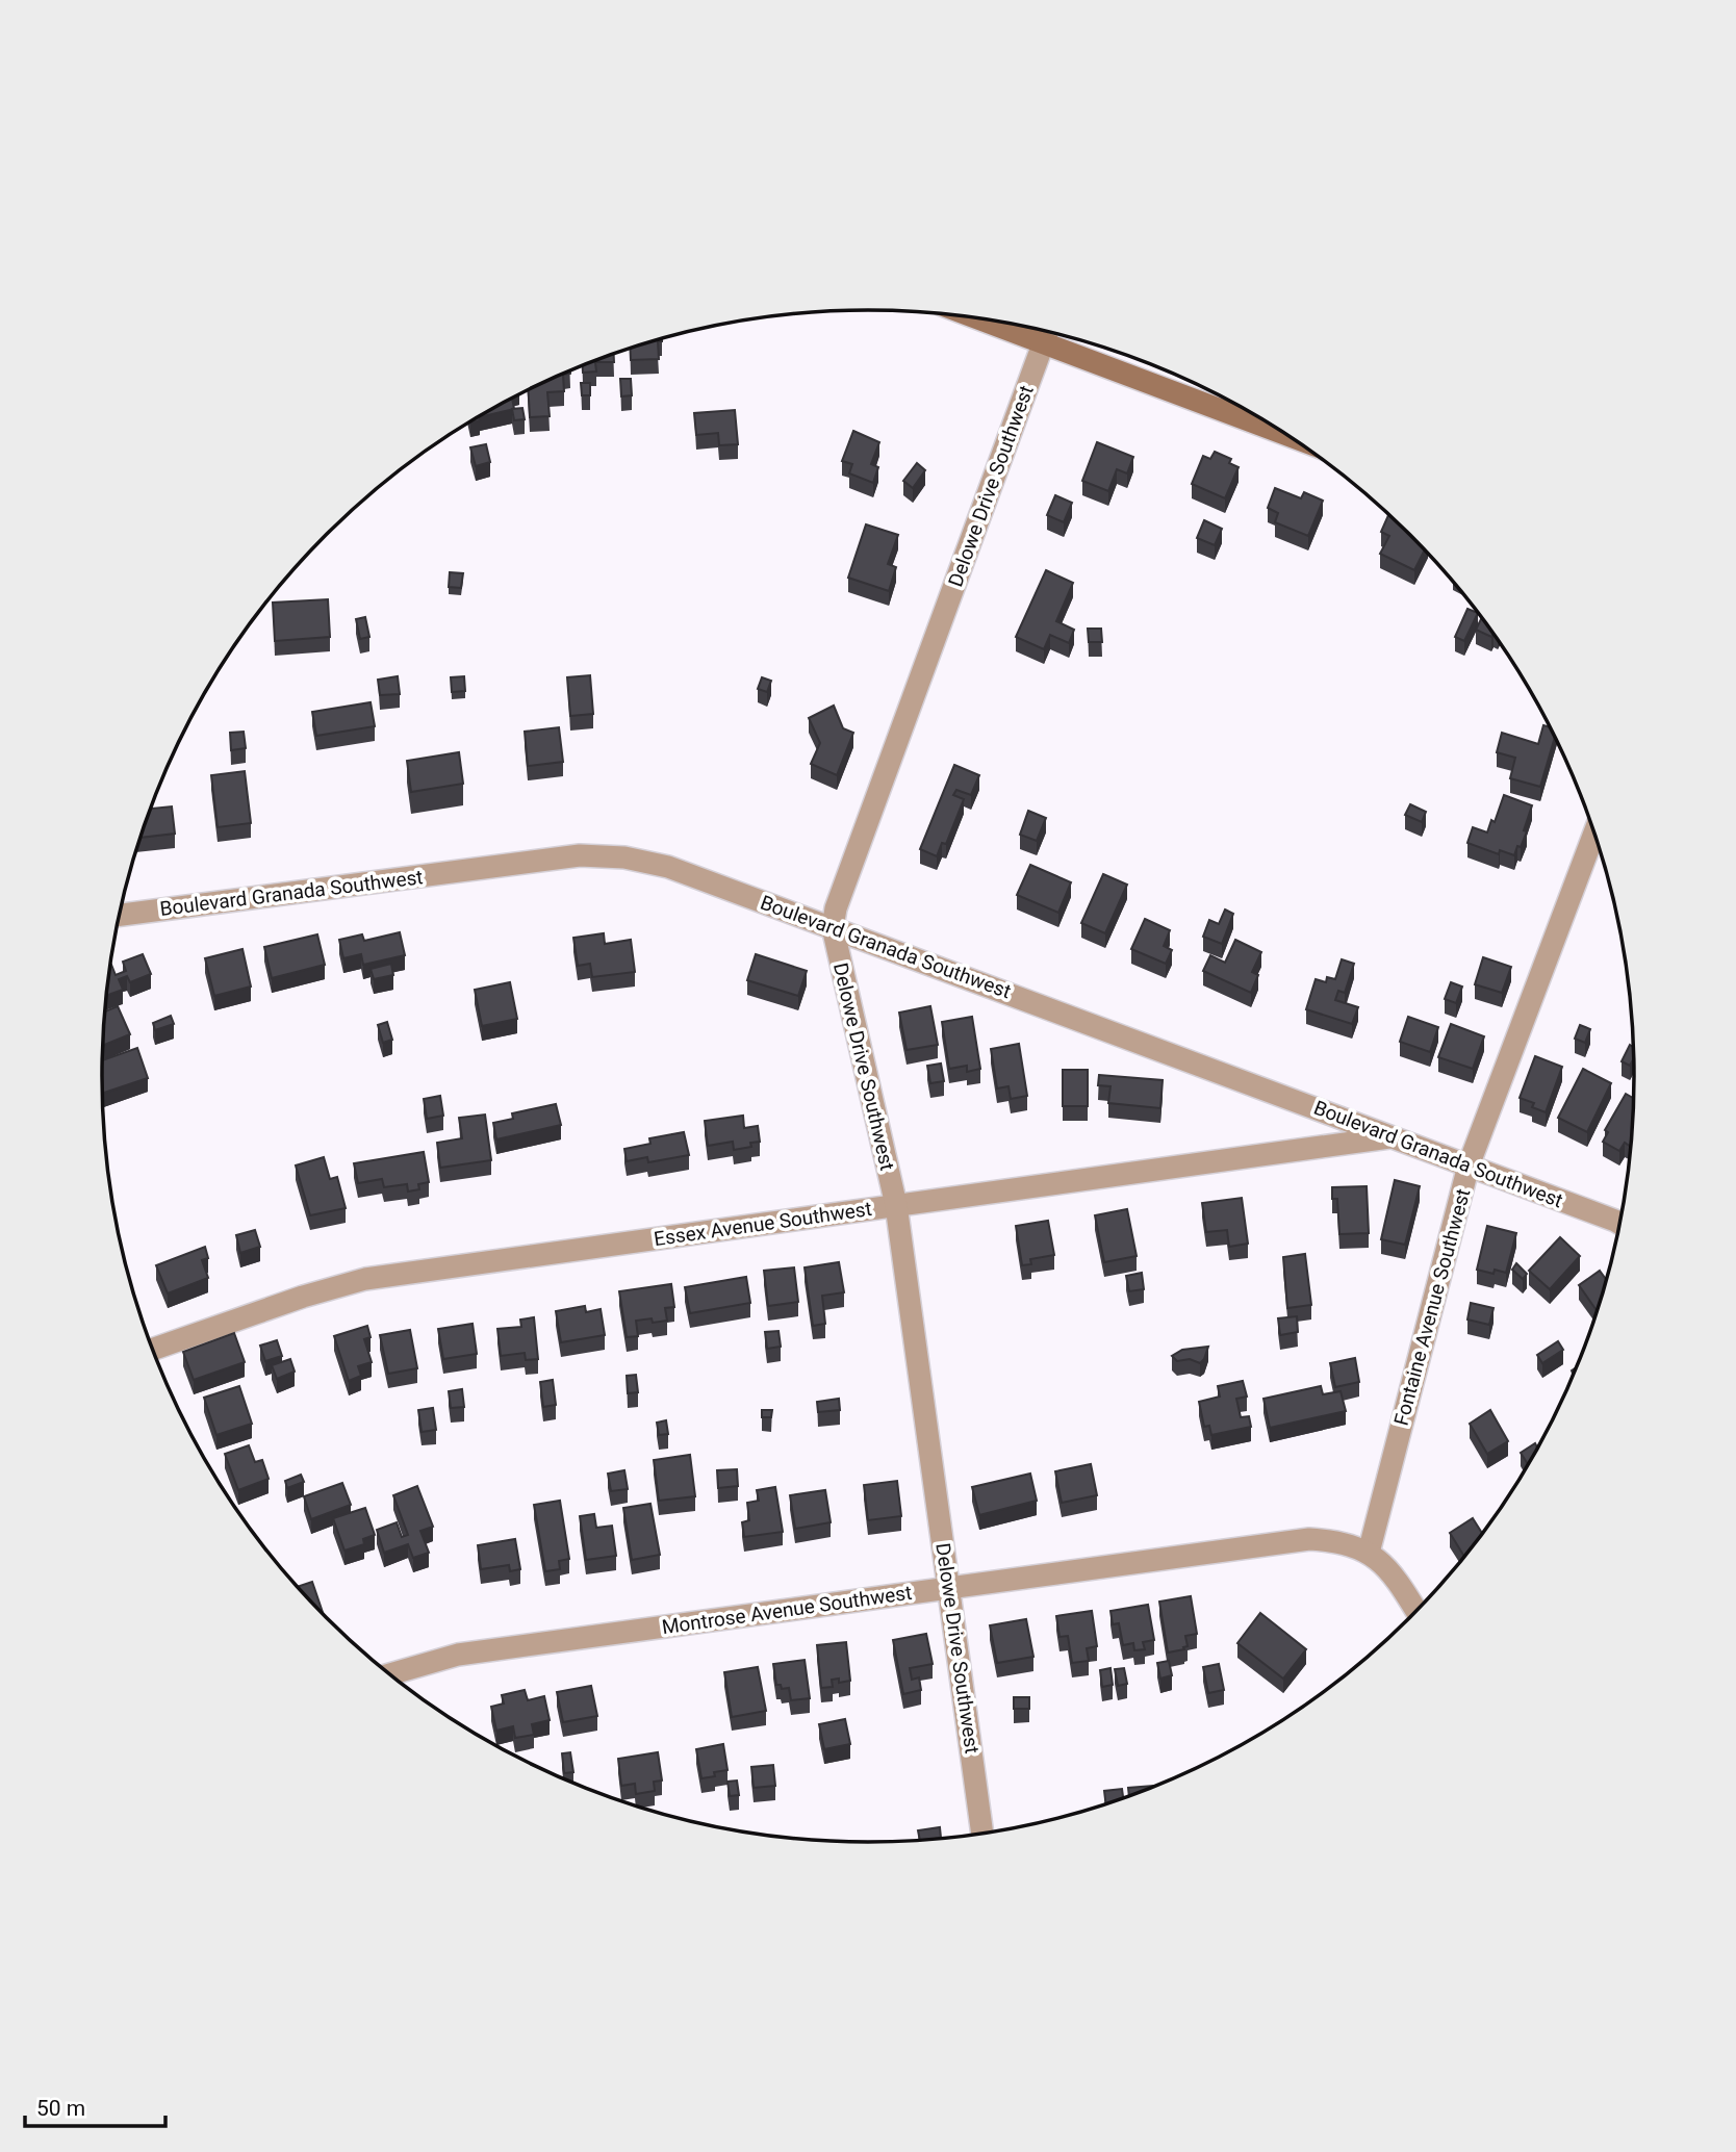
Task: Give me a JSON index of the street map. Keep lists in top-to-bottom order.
{
  "streets": {
    "street": [
      "Delowe Drive Southwest",
      "Boulevard Granada Southwest",
      "Essex Avenue Southwest",
      "Fontaine Avenue Southwest",
      "Montrose Avenue Southwest"
    ]
  },
  "crossings": [
    ["Delowe Drive Southwest", "Boulevard Granada Southwest"],
    ["Delowe Drive Southwest", "Essex Avenue Southwest"],
    ["Delowe Drive Southwest", "Montrose Avenue Southwest"],
    ["Boulevard Granada Southwest", "Essex Avenue Southwest"],
    ["Boulevard Granada Southwest", "Fontaine Avenue Southwest"],
    ["Fontaine Avenue Southwest", "Montrose Avenue Southwest"]
  ],
  "scale_bar": "50 m"
}
